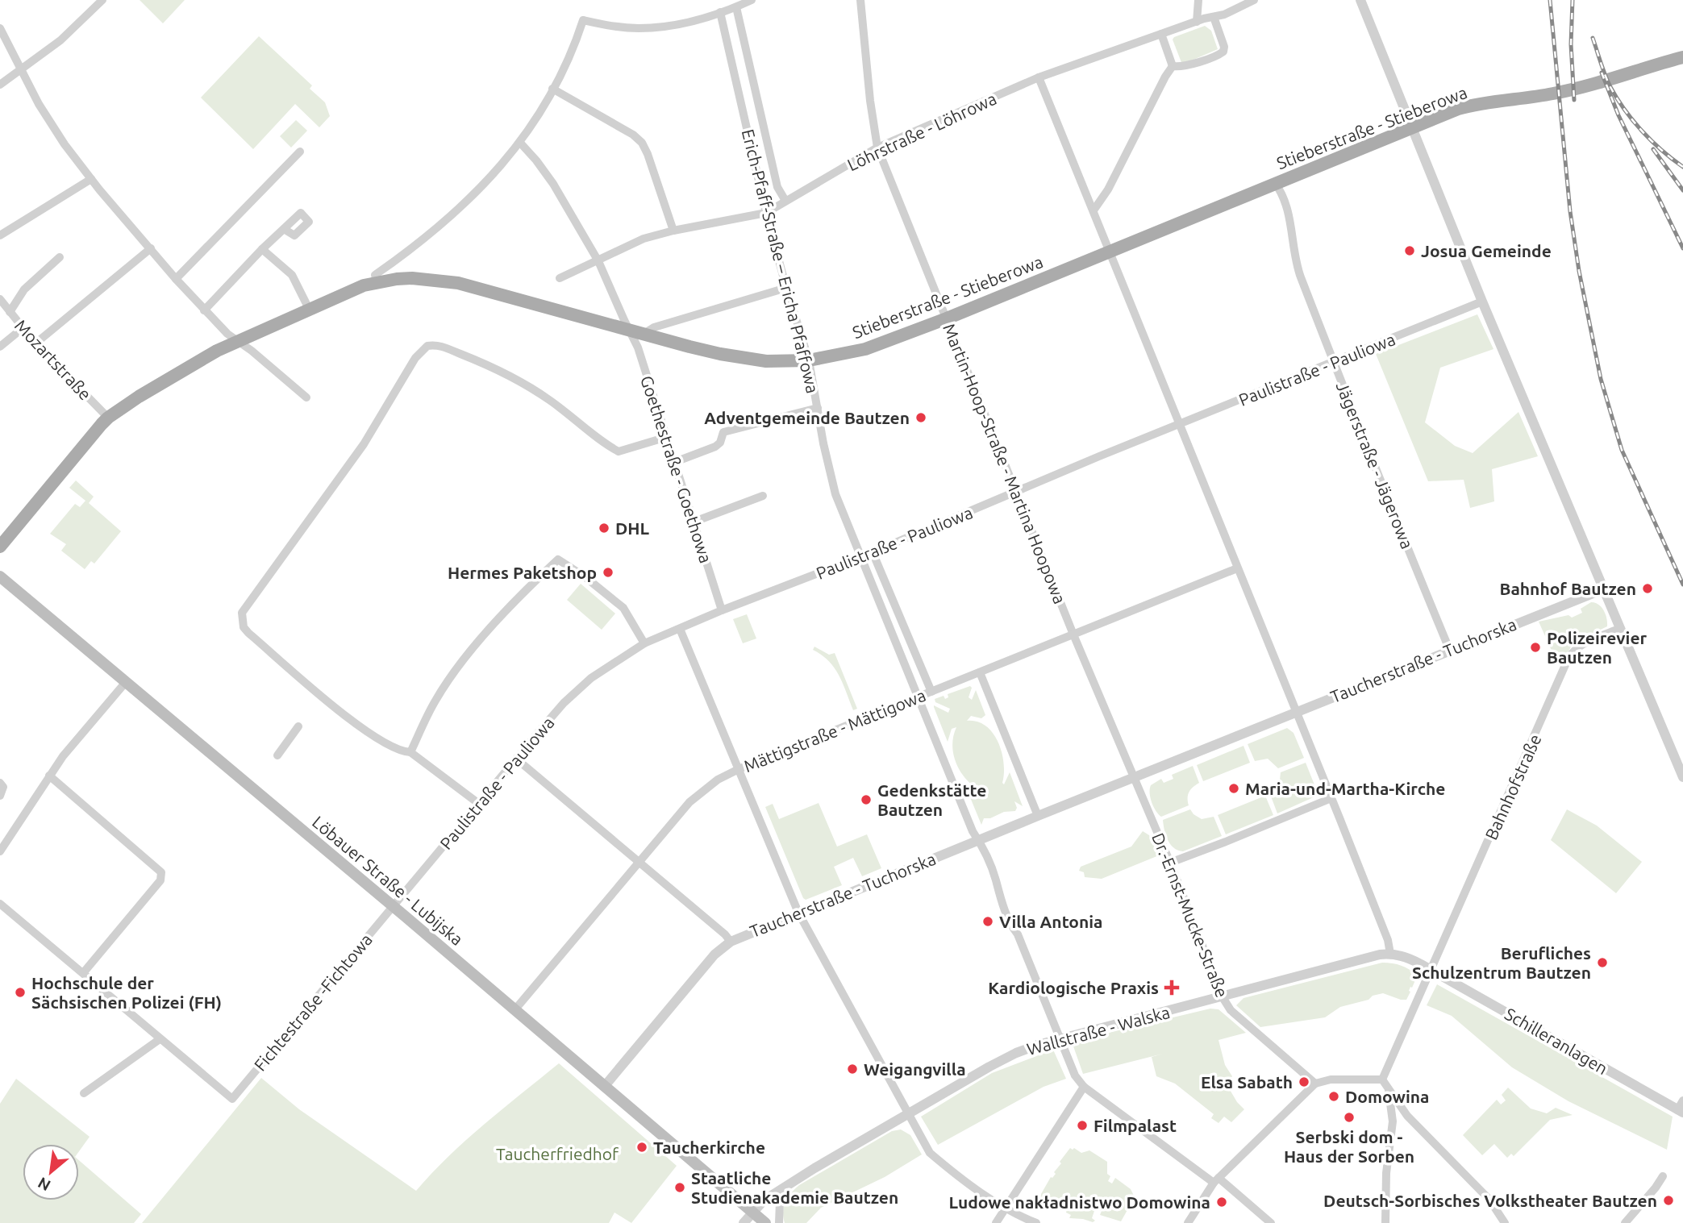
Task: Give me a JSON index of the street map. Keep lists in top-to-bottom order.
{
  "streets": {
    "main road": ["Stieberstraße - Stieberowa", "Löbauer Straße - Lubijska"],
    "street": [
      "Löhrstraße - Löhrowa",
      "Erich-Pfaff-Straße – Ericha Pfaffowa",
      "Mozartstraße",
      "Paulistraße - Pauliowa",
      "Martin-Hoop-Straße - Martina Hoopowa",
      "Jägerstraße - Jägerowa",
      "Goethestraße - Goethowa",
      "Taucherstraße - Tuchorska",
      "Mättigstraße - Mättigowa",
      "Bahnhofstraße",
      "Dr.-Ernst-Mucke-Straße",
      "Fichtestraße -Fichtowa",
      "Wallstraße - Walska",
      "Schilleranlagen"
    ]
  },
  "crossings": [
    ["Stieberstraße - Stieberowa", "Erich-Pfaff-Straße – Ericha Pfaffowa"],
    ["Stieberstraße - Stieberowa", "Mozartstraße"],
    ["Stieberstraße - Stieberowa", "Martin-Hoop-Straße - Martina Hoopowa"],
    ["Stieberstraße - Stieberowa", "Jägerstraße - Jägerowa"],
    ["Stieberstraße - Stieberowa", "Goethestraße - Goethowa"],
    ["Löhrstraße - Löhrowa", "Erich-Pfaff-Straße – Ericha Pfaffowa"],
    ["Löhrstraße - Löhrowa", "Martin-Hoop-Straße - Martina Hoopowa"],
    ["Löhrstraße - Löhrowa", "Goethestraße - Goethowa"],
    ["Erich-Pfaff-Straße – Ericha Pfaffowa", "Paulistraße - Pauliowa"],
    ["Erich-Pfaff-Straße – Ericha Pfaffowa", "Taucherstraße - Tuchorska"],
    ["Erich-Pfaff-Straße – Ericha Pfaffowa", "Mättigstraße - Mättigowa"],
    ["Erich-Pfaff-Straße – Ericha Pfaffowa", "Wallstraße - Walska"],
    ["Paulistraße - Pauliowa", "Martin-Hoop-Straße - Martina Hoopowa"],
    ["Paulistraße - Pauliowa", "Jägerstraße - Jägerowa"],
    ["Paulistraße - Pauliowa", "Goethestraße - Goethowa"],
    ["Paulistraße - Pauliowa", "Löbauer Straße - Lubijska"],
    ["Paulistraße - Pauliowa", "Fichtestraße -Fichtowa"],
    ["Martin-Hoop-Straße - Martina Hoopowa", "Taucherstraße - Tuchorska"],
    ["Martin-Hoop-Straße - Martina Hoopowa", "Mättigstraße - Mättigowa"],
    ["Martin-Hoop-Straße - Martina Hoopowa", "Dr.-Ernst-Mucke-Straße"],
    ["Jägerstraße - Jägerowa", "Taucherstraße - Tuchorska"],
    ["Taucherstraße - Tuchorska", "Löbauer Straße - Lubijska"],
    ["Taucherstraße - Tuchorska", "Dr.-Ernst-Mucke-Straße"],
    ["Mättigstraße - Mättigowa", "Löbauer Straße - Lubijska"],
    ["Bahnhofstraße", "Schilleranlagen"],
    ["Löbauer Straße - Lubijska", "Fichtestraße -Fichtowa"],
    ["Löbauer Straße - Lubijska", "Wallstraße - Walska"],
    ["Dr.-Ernst-Mucke-Straße", "Wallstraße - Walska"]
  ],
  "parks": ["Taucherfriedhof"],
  "places": {
    "other": [
      "Josua Gemeinde",
      "Adventgemeinde Bautzen",
      "DHL",
      "Hermes Paketshop",
      "Bahnhof Bautzen",
      "Polizeirevier Bautzen",
      "Maria-und-Martha-Kirche",
      "Gedenkstätte Bautzen",
      "Villa Antonia",
      "Berufliches Schulzentrum Bautzen",
      "Hochschule der Sächsischen Polizei (FH)",
      "Weigangvilla",
      "Elsa Sabath",
      "Domowina",
      "Serbski dom - Haus der Sorben",
      "Filmpalast",
      "Taucherkirche",
      "Staatliche Studienakademie Bautzen",
      "Deutsch-Sorbisches Volkstheater Bautzen",
      "Ludowe nakładnistwo Domowina"
    ],
    "health": ["Kardiologische Praxis"]
  },
  "north": "bottom left"
}
